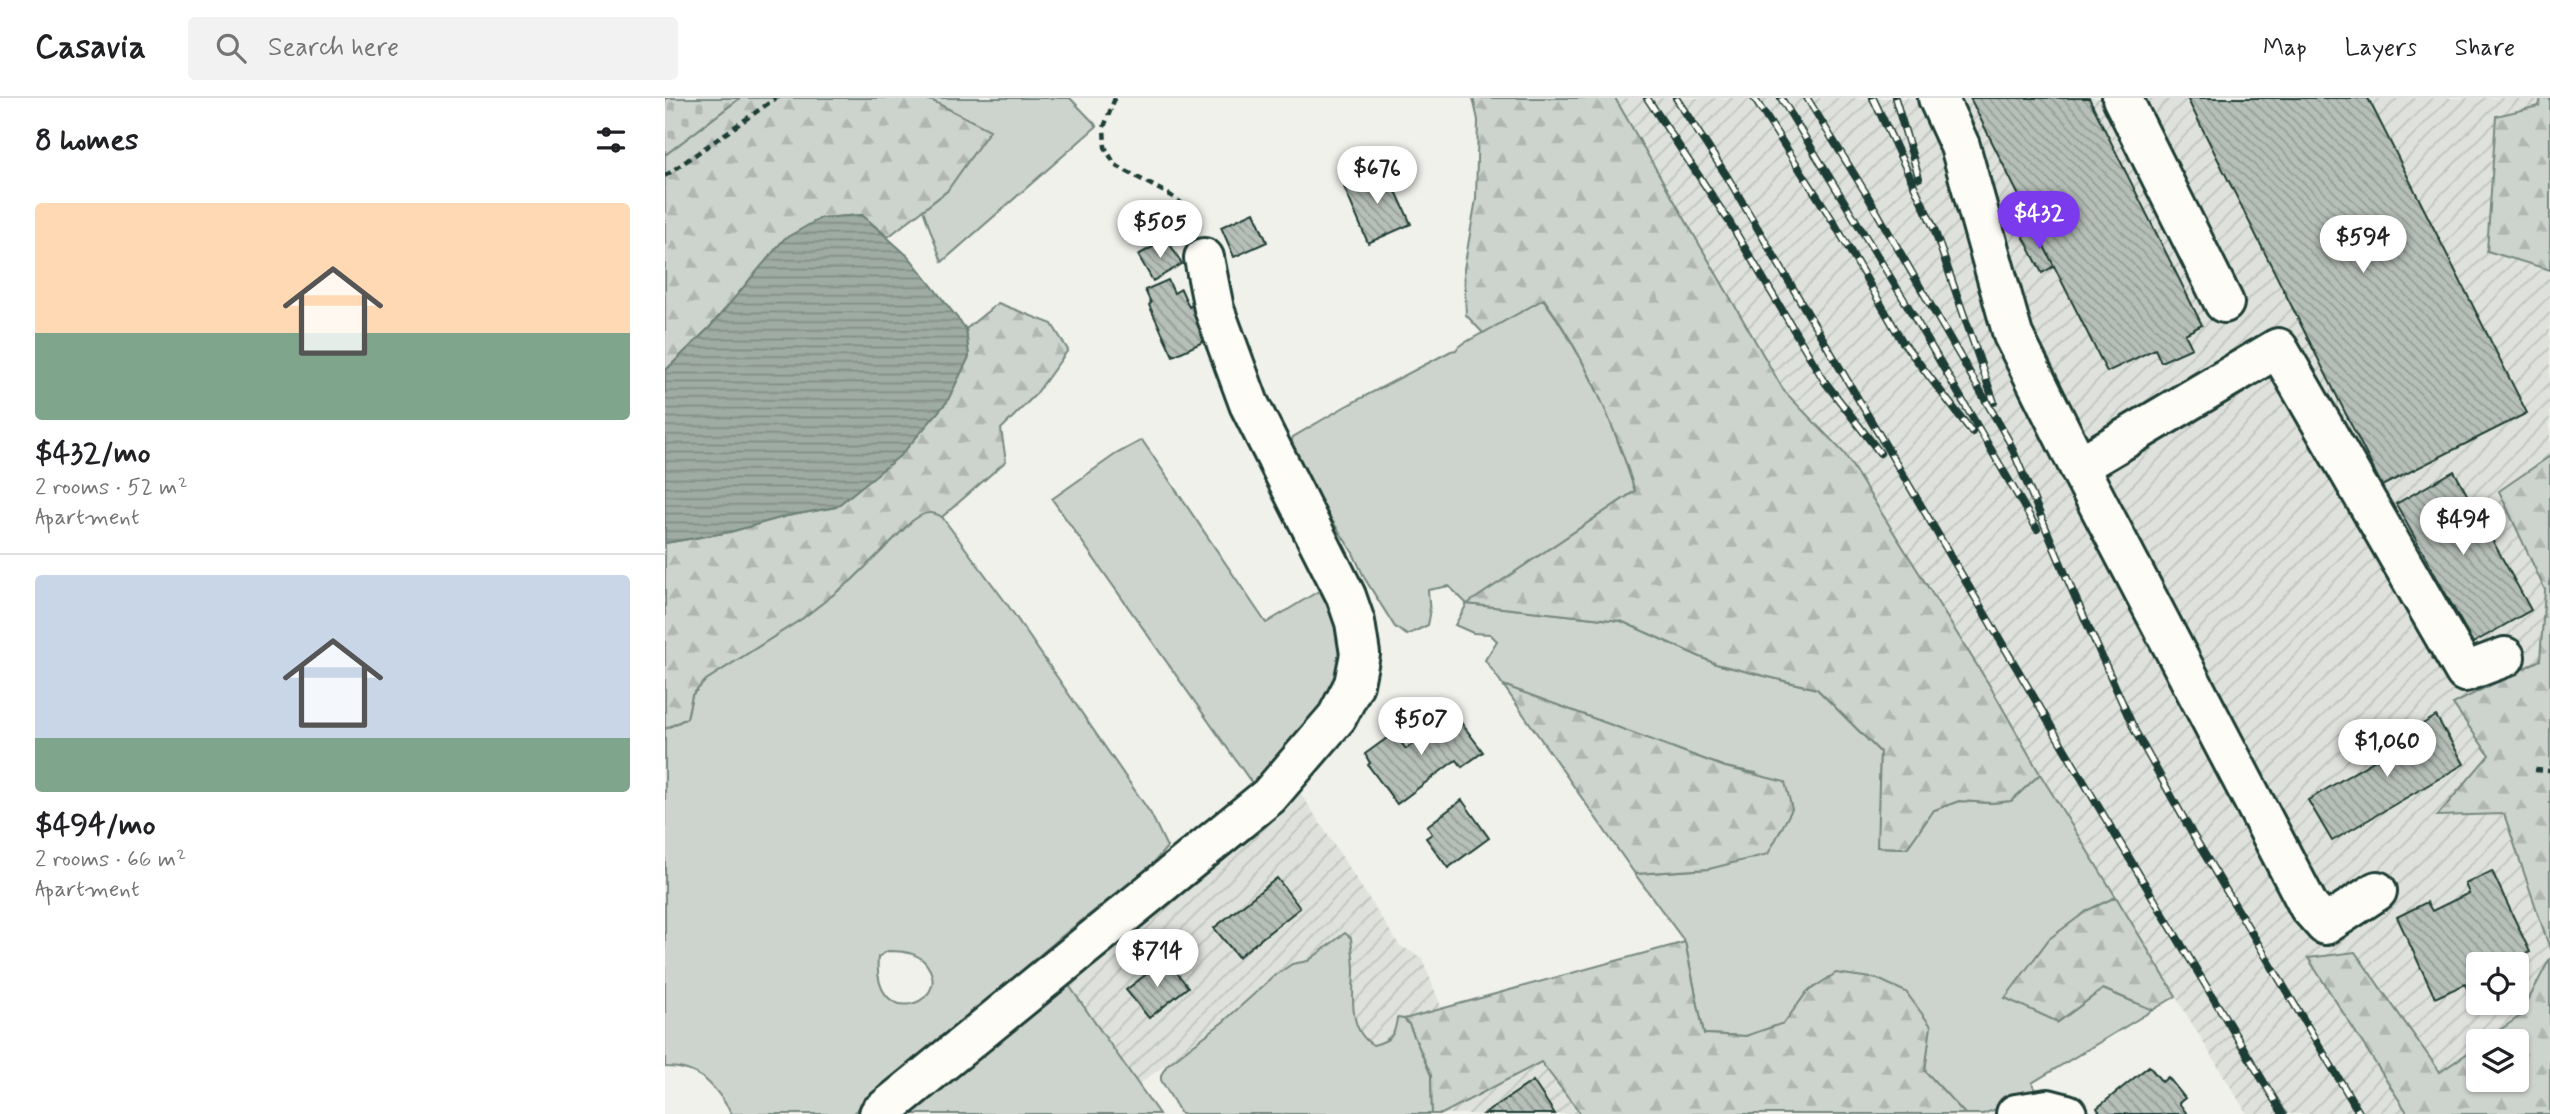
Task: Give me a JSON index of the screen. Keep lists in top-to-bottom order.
{
  "page": {
    "header": "Casavia",
    "search": "Search here",
    "nav": ["Map", "Layers", "Share"],
    "heading": "8 homes",
    "price": [
      "$676",
      "$432",
      "$505",
      "$594",
      "$494",
      "$507",
      "$1,060",
      "$714"
    ],
    "list": [
      {
        "name": "$432/mo",
        "note": "2 rooms · 52 m² · Apartment"
      },
      {
        "name": "$494/mo",
        "note": "2 rooms · 66 m² · Apartment"
      }
    ]
  }
}
